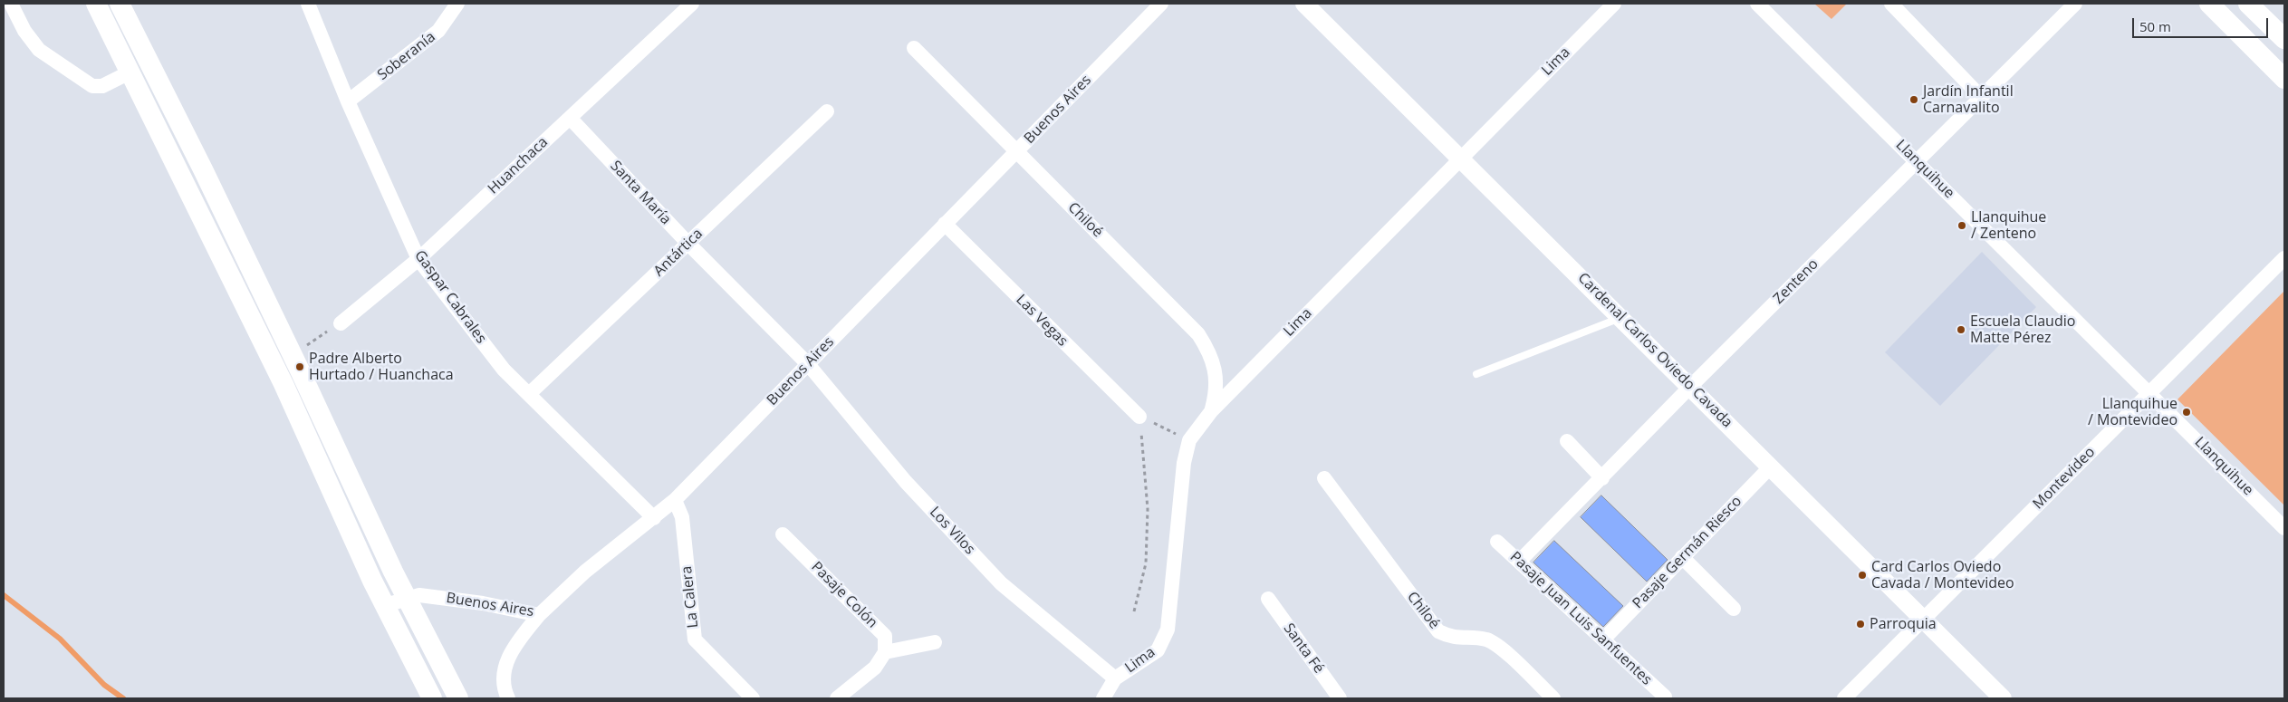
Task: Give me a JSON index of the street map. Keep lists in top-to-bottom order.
{
  "streets": {
    "street": [
      "Soberanía",
      "Lima",
      "Buenos Aires",
      "Huanchaca",
      "Llanquihue",
      "Santa María",
      "Chiloé",
      "Antártica",
      "Zenteno",
      "Gaspar Cabrales",
      "Las Vegas",
      "Cardenal Carlos Oviedo Cavada",
      "Montevideo",
      "Los Vilos",
      "Pasaje Germán Riesco",
      "Pasaje Colón",
      "La Calera",
      "Pasaje Juan Luis Sanfuentes",
      "Santa Fé"
    ]
  },
  "crossings": [
    ["Soberanía", "Gaspar Cabrales"],
    ["Lima", "Chiloé"],
    ["Lima", "Cardenal Carlos Oviedo Cavada"],
    ["Lima", "Los Vilos"],
    ["Buenos Aires", "Santa María"],
    ["Buenos Aires", "Chiloé"],
    ["Buenos Aires", "Gaspar Cabrales"],
    ["Buenos Aires", "Las Vegas"],
    ["Buenos Aires", "Los Vilos"],
    ["Buenos Aires", "La Calera"],
    ["Huanchaca", "Santa María"],
    ["Huanchaca", "Gaspar Cabrales"],
    ["Llanquihue", "Zenteno"],
    ["Llanquihue", "Montevideo"],
    ["Santa María", "Antártica"],
    ["Santa María", "Los Vilos"],
    ["Antártica", "Gaspar Cabrales"],
    ["Zenteno", "Cardenal Carlos Oviedo Cavada"],
    ["Zenteno", "Pasaje Juan Luis Sanfuentes"],
    ["Cardenal Carlos Oviedo Cavada", "Montevideo"],
    ["Cardenal Carlos Oviedo Cavada", "Pasaje Germán Riesco"],
    ["Pasaje Germán Riesco", "Pasaje Juan Luis Sanfuentes"]
  ],
  "places": [
    "Jardín Infantil Carnavalito",
    "Llanquihue / Zenteno",
    "Escuela Claudio Matte Pérez",
    "Padre Alberto Hurtado / Huanchaca",
    "Llanquihue / Montevideo",
    "Card Carlos Oviedo Cavada / Montevideo",
    "Parroquia"
  ],
  "scale_bar": "50 m"
}
